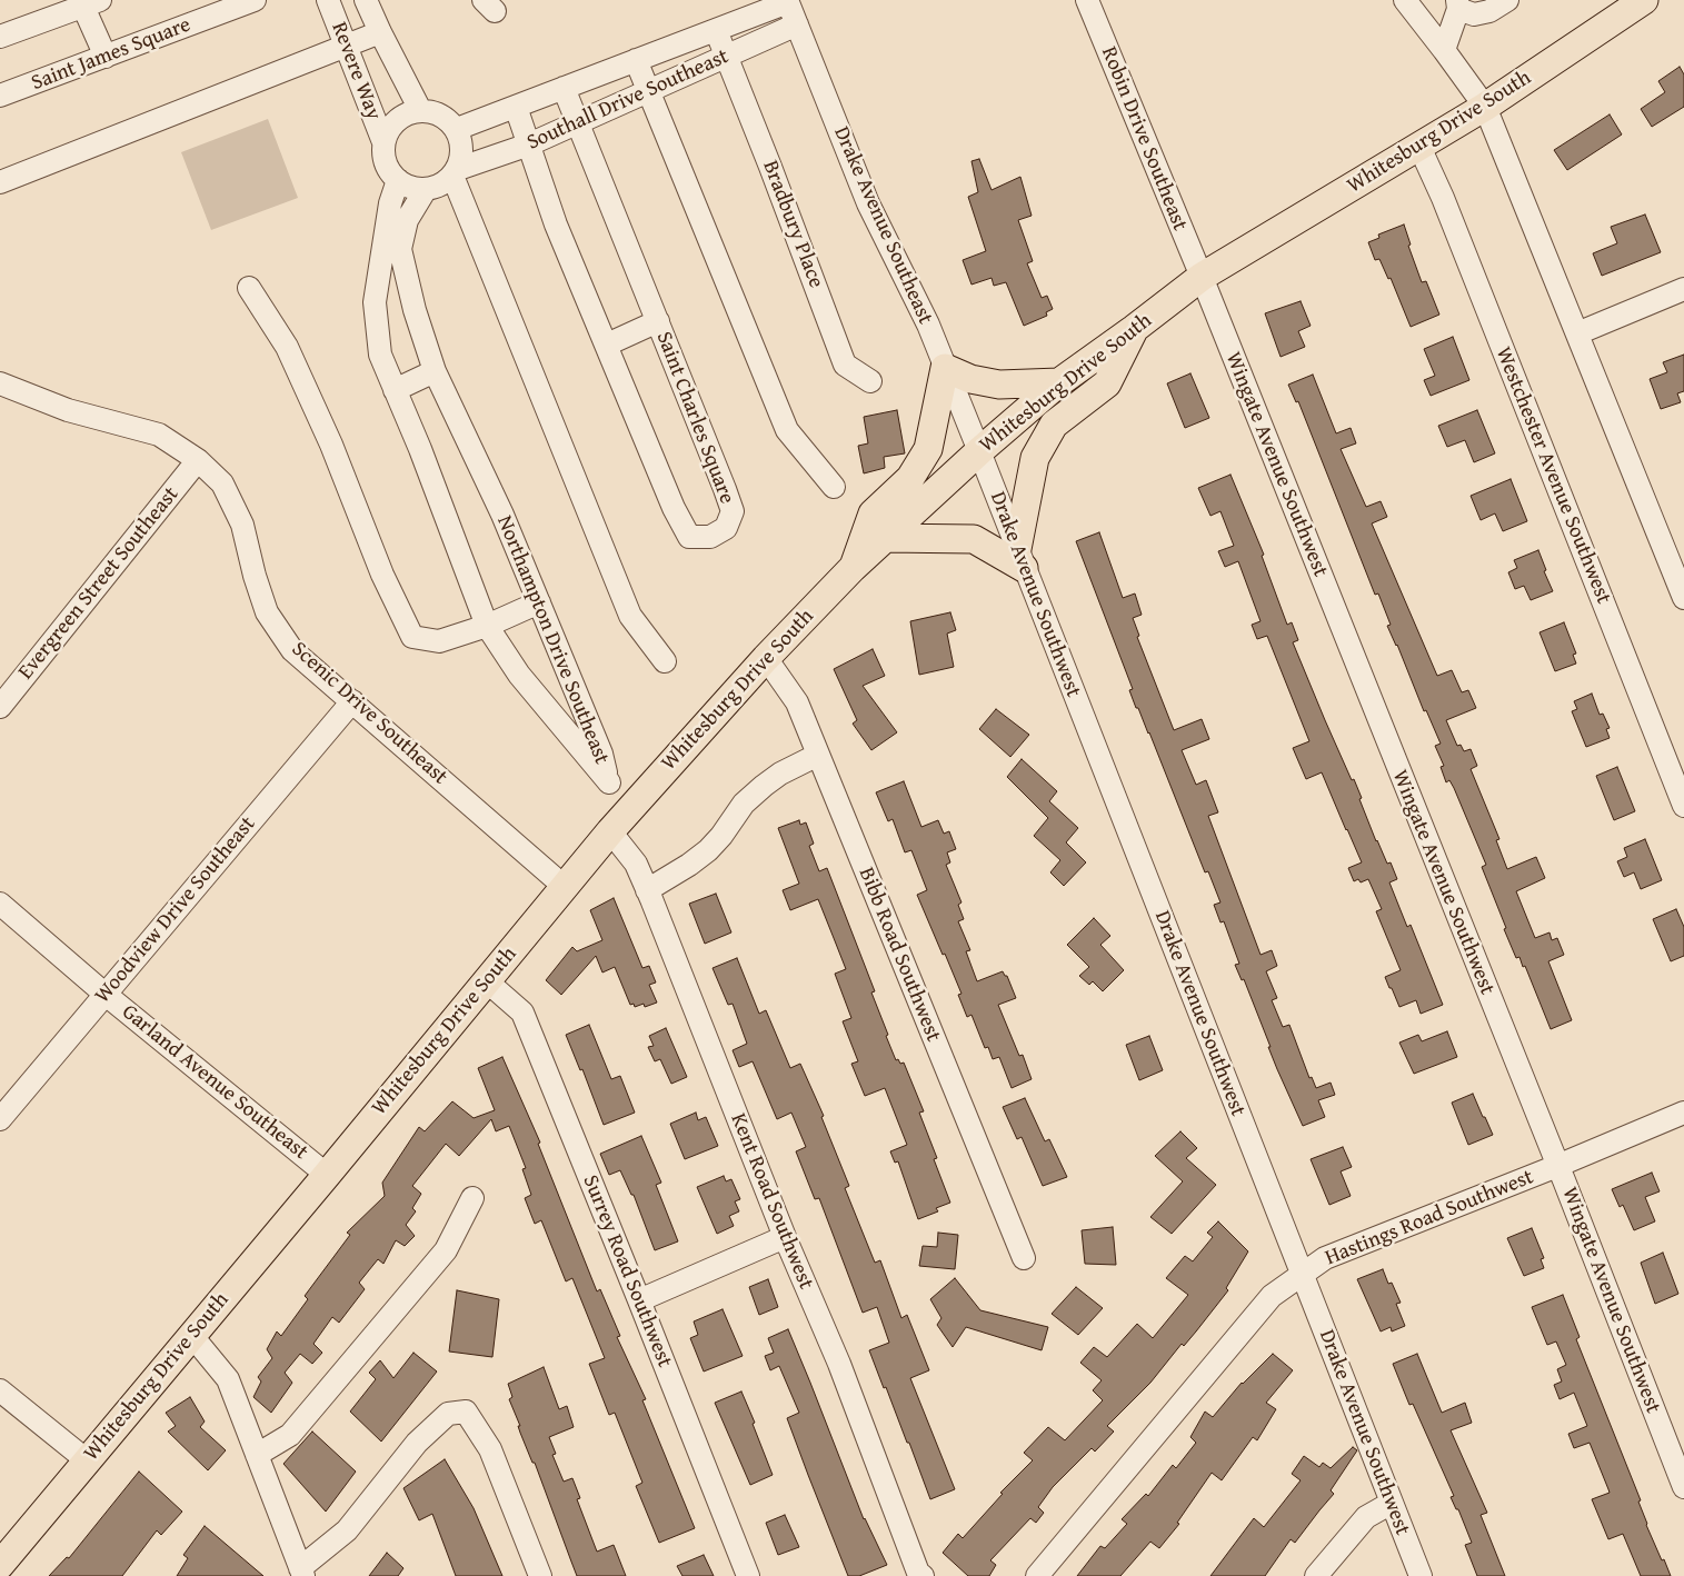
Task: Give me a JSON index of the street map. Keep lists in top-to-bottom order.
{
  "streets": {
    "main road": ["Whitesburg Drive South"],
    "street": [
      "Saint James Square",
      "Revere Way",
      "Southall Drive Southeast",
      "Robin Drive Southeast",
      "Bradbury Place",
      "Drake Avenue Southeast",
      "Saint Charles Square",
      "Wingate Avenue Southwest",
      "Westchester Avenue Southwest",
      "Evergreen Street Southeast",
      "Drake Avenue Southwest",
      "Northampton Drive Southeast",
      "Scenic Drive Southeast",
      "Woodview Drive Southeast",
      "Bibb Road Southwest",
      "Garland Avenue Southeast",
      "Kent Road Southwest",
      "Hastings Road Southwest",
      "Surrey Road Southwest"
    ]
  },
  "crossings": [
    ["Revere Way", "Southall Drive Southeast"],
    ["Revere Way", "Northampton Drive Southeast"],
    ["Southall Drive Southeast", "Bradbury Place"],
    ["Southall Drive Southeast", "Drake Avenue Southeast"],
    ["Southall Drive Southeast", "Saint Charles Square"],
    ["Southall Drive Southeast", "Northampton Drive Southeast"],
    ["Whitesburg Drive South", "Robin Drive Southeast"],
    ["Whitesburg Drive South", "Drake Avenue Southeast"],
    ["Whitesburg Drive South", "Wingate Avenue Southwest"],
    ["Whitesburg Drive South", "Westchester Avenue Southwest"],
    ["Whitesburg Drive South", "Drake Avenue Southwest"],
    ["Whitesburg Drive South", "Scenic Drive Southeast"],
    ["Whitesburg Drive South", "Bibb Road Southwest"],
    ["Whitesburg Drive South", "Garland Avenue Southeast"],
    ["Whitesburg Drive South", "Kent Road Southwest"],
    ["Whitesburg Drive South", "Surrey Road Southwest"],
    ["Robin Drive Southeast", "Wingate Avenue Southwest"],
    ["Drake Avenue Southeast", "Drake Avenue Southwest"],
    ["Wingate Avenue Southwest", "Hastings Road Southwest"],
    ["Evergreen Street Southeast", "Scenic Drive Southeast"],
    ["Drake Avenue Southwest", "Hastings Road Southwest"],
    ["Scenic Drive Southeast", "Woodview Drive Southeast"],
    ["Woodview Drive Southeast", "Garland Avenue Southeast"]
  ]
}
